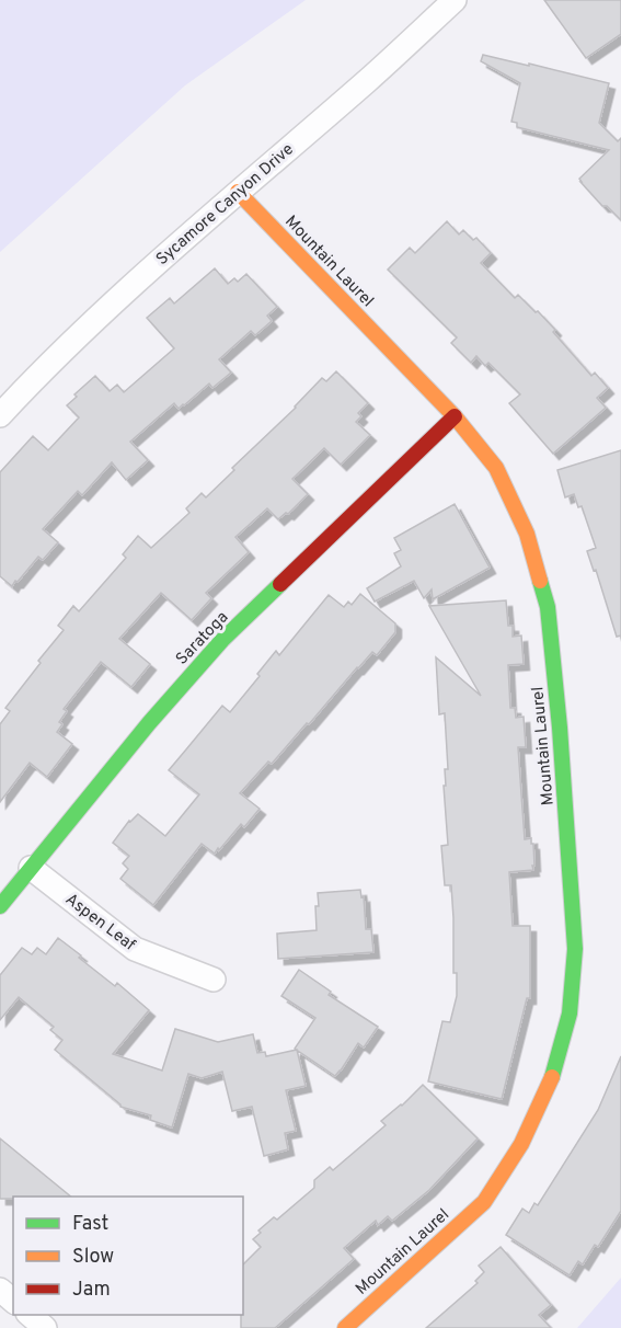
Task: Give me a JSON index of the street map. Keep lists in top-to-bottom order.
{
  "streets": {
    "street": [
      "Sycamore Canyon Drive",
      "Mountain Laurel",
      "Saratoga",
      "Aspen Leaf"
    ]
  },
  "crossings": [
    ["Sycamore Canyon Drive", "Mountain Laurel"],
    ["Mountain Laurel", "Saratoga"],
    ["Saratoga", "Aspen Leaf"]
  ],
  "legend": ["Fast", "Slow", "Jam"]
}
